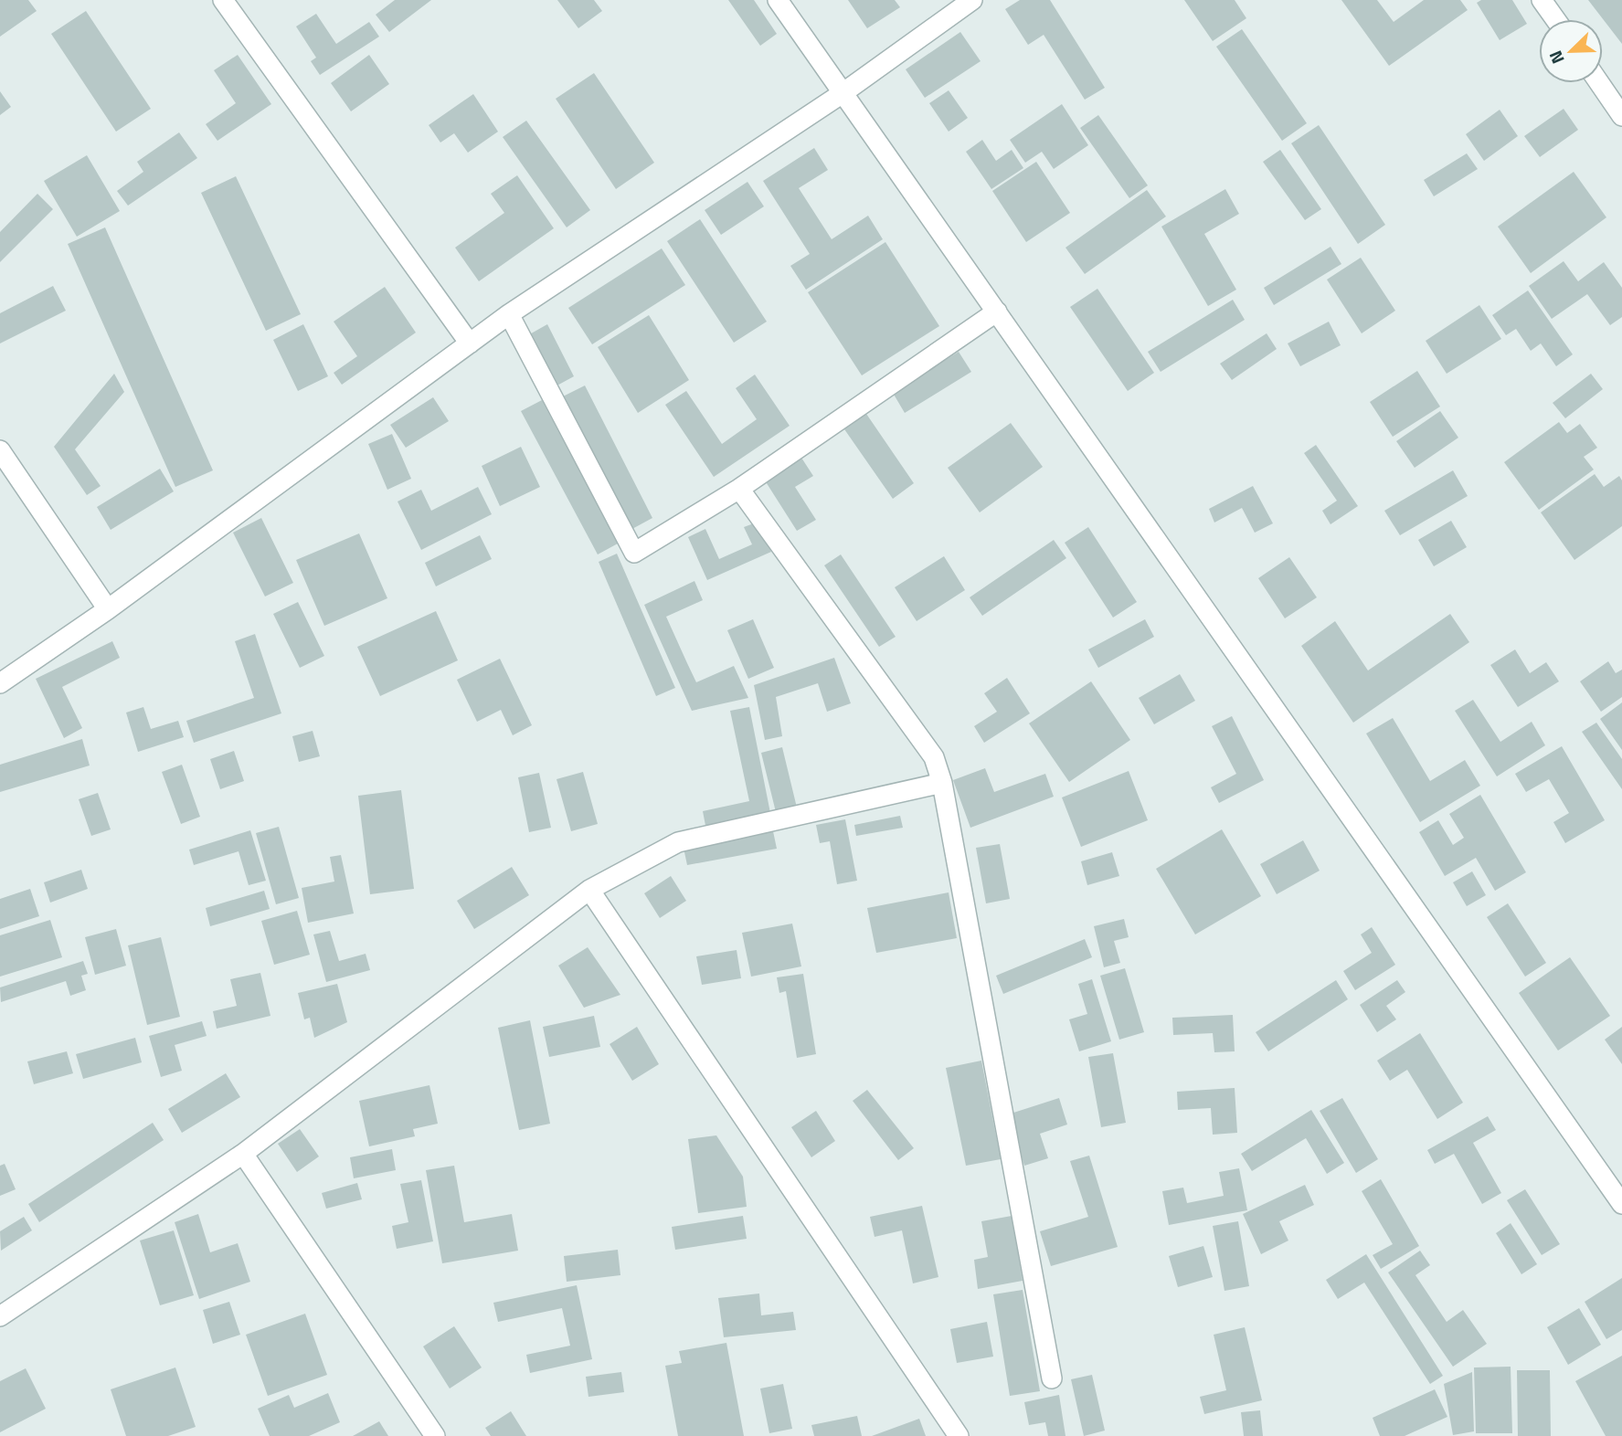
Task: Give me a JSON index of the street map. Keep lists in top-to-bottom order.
{
  "north": "bottom left"
}
